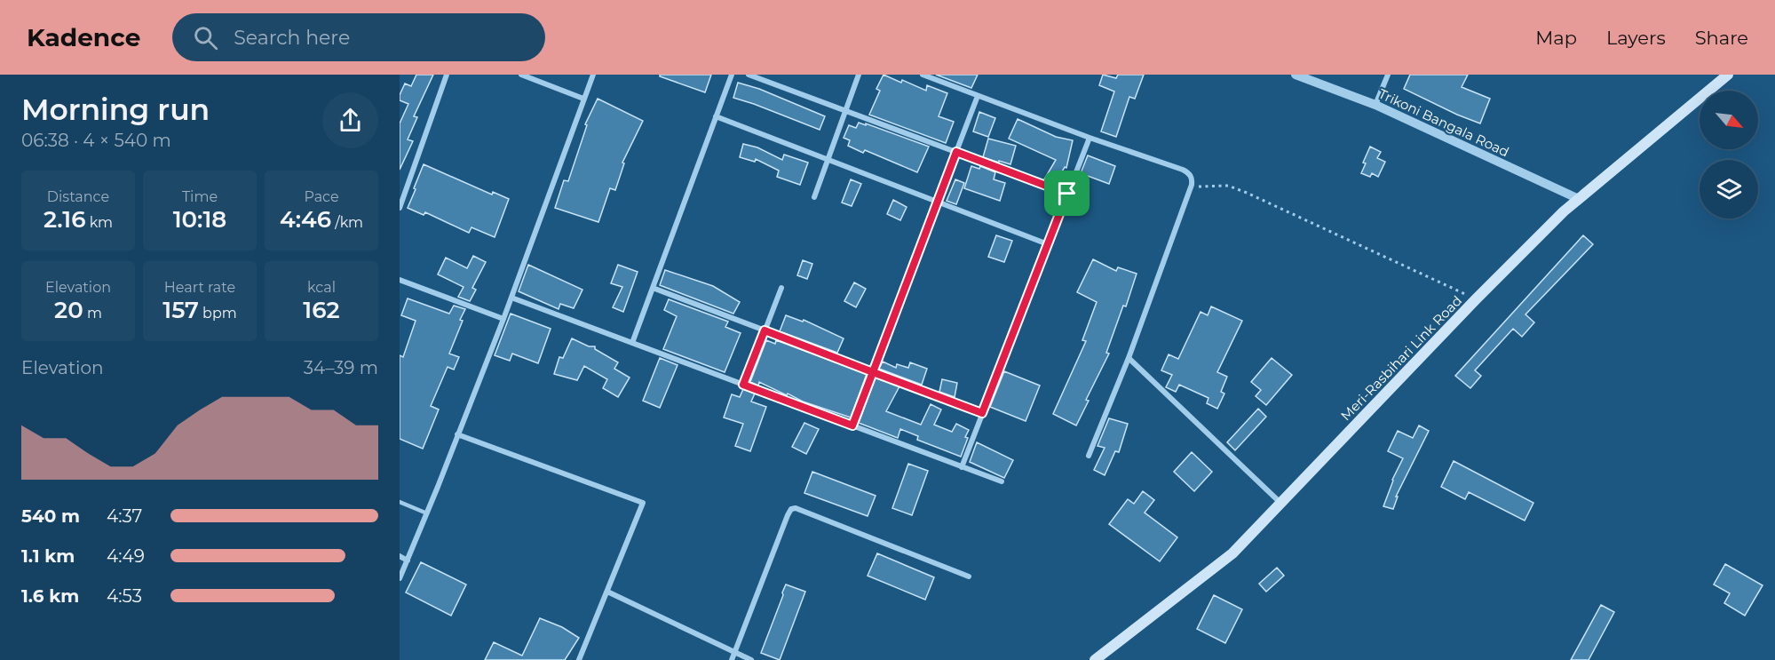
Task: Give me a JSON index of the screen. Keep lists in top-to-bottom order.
{
  "streets": {
    "main road": ["Meri-Rasbihari Link Road"],
    "street": ["Trikoni Bangala Road"]
  },
  "crossings": [
    ["Trikoni Bangala Road", "Meri-Rasbihari Link Road"]
  ],
  "north": "bottom right",
  "page": {
    "header": "Kadence",
    "search": "Search here",
    "nav": ["Map", "Layers", "Share"],
    "heading": ["Morning run", "06:38 · 4 × 540 m"],
    "stats": [
      ["Distance", "2.16 km"],
      ["Time", "10:18"],
      ["Pace", "4:46 /km"],
      ["Elevation", "20 m"],
      ["Heart rate", "157 bpm"],
      ["kcal", "162"]
    ],
    "chart": ["Elevation", "34–39 m"],
    "list": [
      {
        "name": "540 m",
        "note": "4:37"
      },
      {
        "name": "1.1 km",
        "note": "4:49"
      },
      {
        "name": "1.6 km",
        "note": "4:53"
      }
    ]
  }
}
